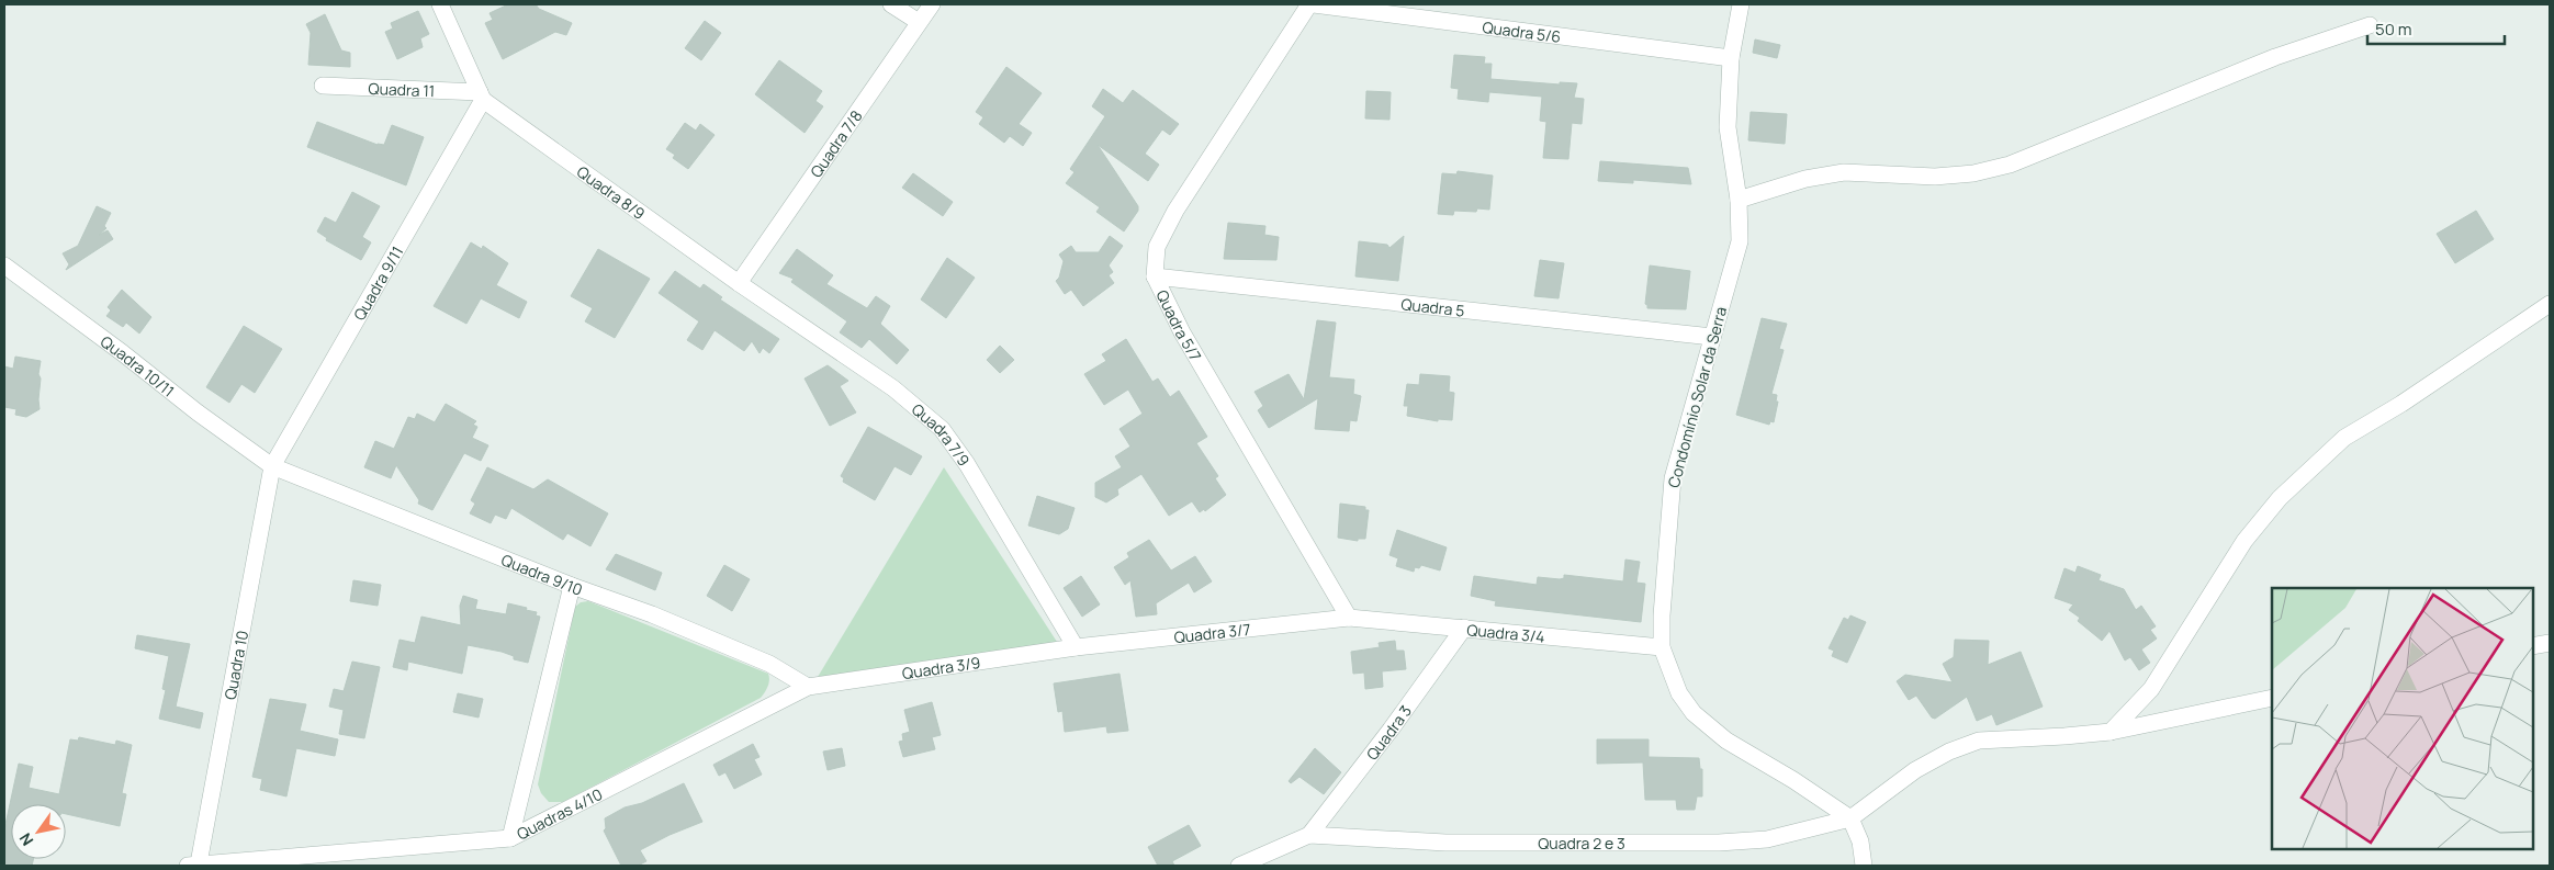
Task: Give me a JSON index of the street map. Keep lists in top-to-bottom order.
{
  "streets": {
    "street": [
      "Quadra 5/6",
      "Quadra 11",
      "Quadra 7/8",
      "Quadra 8/9",
      "Quadra 9/11",
      "Quadra 5",
      "Quadra 5/7",
      "Quadra 10/11",
      "Condomínio Solar da Serra",
      "Quadra 7/9",
      "Quadra 9/10",
      "Quadra 3/7",
      "Quadra 3/4",
      "Quadra 10",
      "Quadra 3/9",
      "Quadra 3",
      "Quadras 4/10",
      "Quadra 2 e 3"
    ]
  },
  "crossings": [
    ["Quadra 5/6", "Condomínio Solar da Serra"],
    ["Quadra 11", "Quadra 8/9"],
    ["Quadra 11", "Quadra 9/11"],
    ["Quadra 7/8", "Quadra 8/9"],
    ["Quadra 7/8", "Quadra 7/9"],
    ["Quadra 8/9", "Quadra 9/11"],
    ["Quadra 8/9", "Quadra 7/9"],
    ["Quadra 9/11", "Quadra 10/11"],
    ["Quadra 9/11", "Quadra 9/10"],
    ["Quadra 9/11", "Quadra 10"],
    ["Quadra 5", "Quadra 5/7"],
    ["Quadra 5", "Condomínio Solar da Serra"],
    ["Quadra 5/7", "Quadra 3/7"],
    ["Quadra 5/7", "Quadra 3/4"],
    ["Quadra 10/11", "Quadra 9/10"],
    ["Quadra 10/11", "Quadra 10"],
    ["Condomínio Solar da Serra", "Quadra 3/4"],
    ["Condomínio Solar da Serra", "Quadra 2 e 3"],
    ["Quadra 7/9", "Quadra 3/7"],
    ["Quadra 7/9", "Quadra 3/9"],
    ["Quadra 9/10", "Quadra 10"],
    ["Quadra 9/10", "Quadra 3/9"],
    ["Quadra 9/10", "Quadras 4/10"],
    ["Quadra 3/7", "Quadra 3/4"],
    ["Quadra 3/7", "Quadra 3/9"],
    ["Quadra 3/4", "Quadra 3"],
    ["Quadra 10", "Quadras 4/10"],
    ["Quadra 3/9", "Quadras 4/10"],
    ["Quadra 3", "Quadra 2 e 3"]
  ],
  "scale_bar": "50 m",
  "north": "bottom left"
}
